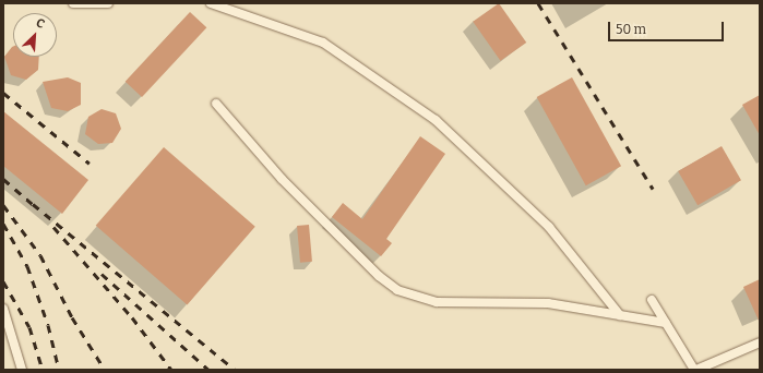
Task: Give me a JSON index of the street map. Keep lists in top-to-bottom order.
{
  "scale_bar": "50 m",
  "north": "top right"
}
